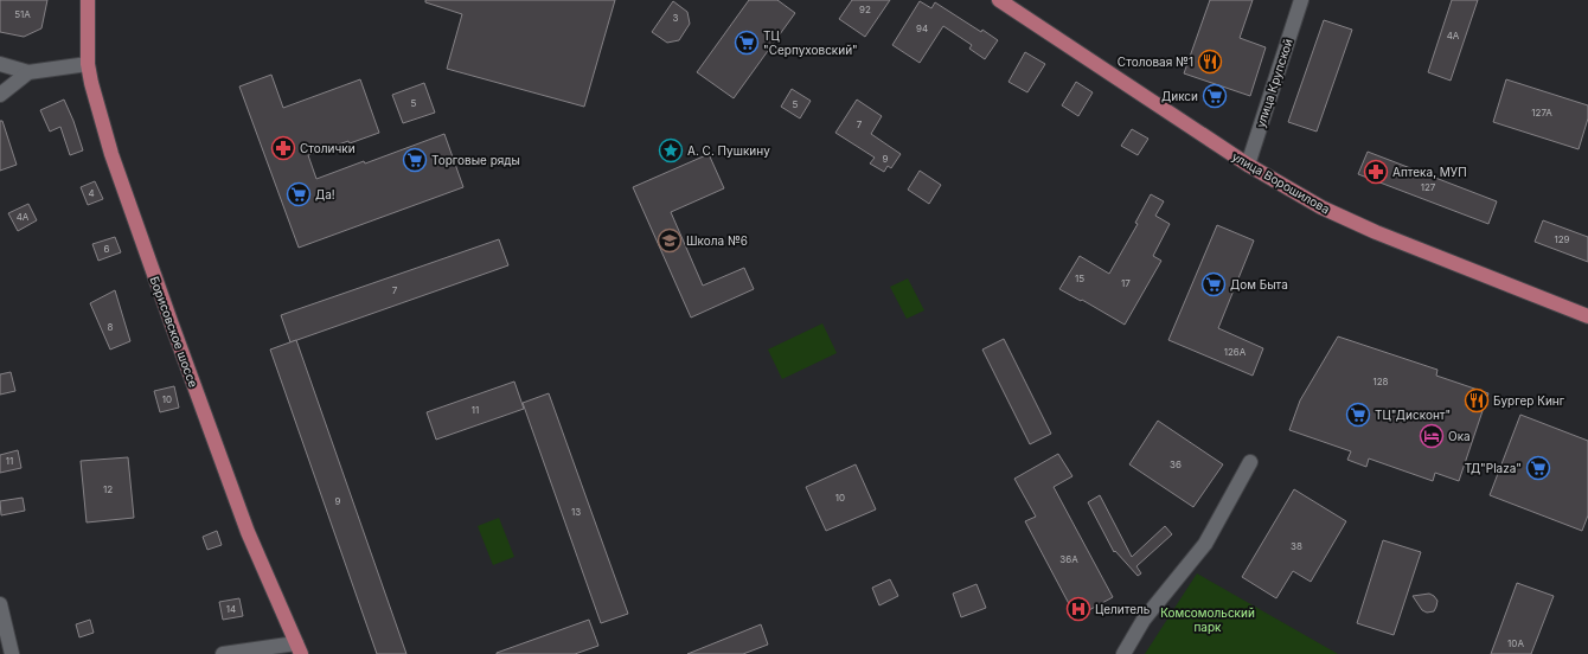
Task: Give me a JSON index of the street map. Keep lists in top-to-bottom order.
{
  "streets": {
    "main road": ["улица Ворошилова", "Борисовское шоссе"],
    "street": ["улица Крупской"]
  },
  "crossings": [
    ["улица Крупской", "улица Ворошилова"]
  ],
  "parks": ["Комсомольский парк"],
  "places": {
    "supermarket": [
      "ТЦ \"Серпуховский\"",
      "Дикси",
      "Торговые ряды",
      "Да!",
      "Дом Быта",
      "ТЦ\"Дисконт\"",
      "ТД\"Plaza\""
    ],
    "restaurant": ["Столовая №1", "Бургер Кинг"],
    "pharmacy": ["Столички", "Аптека, МУП"],
    "place": ["А. С. Пушкину"],
    "school or university": ["Школа №6"],
    "hotel": ["Ока"],
    "hospital": ["Целитель"]
  },
  "house_numbers": [
    "92",
    "51А",
    "3",
    "94",
    "4А",
    "5",
    "5",
    "127А",
    "7",
    "9",
    "127",
    "4",
    "4А",
    "129",
    "6",
    "15",
    "17",
    "7",
    "8",
    "126А",
    "128",
    "10",
    "11",
    "11",
    "36",
    "12",
    "10",
    "9",
    "13",
    "38",
    "36А",
    "14",
    "10А"
  ]
}
